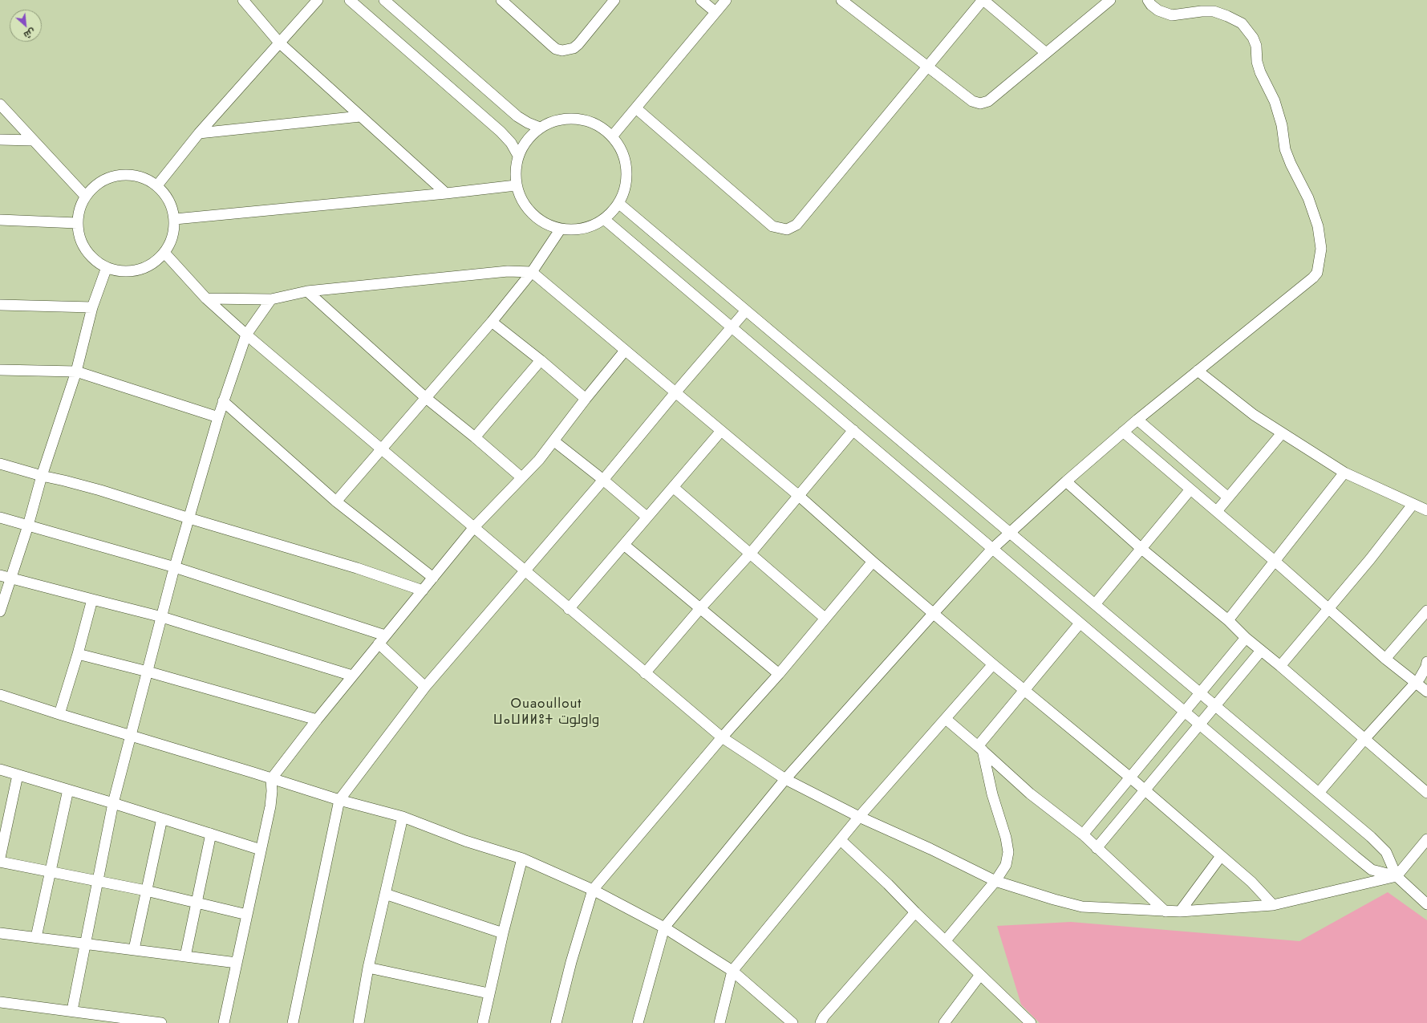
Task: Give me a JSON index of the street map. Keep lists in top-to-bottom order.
{
  "districts": ["Ouaoullout ⵡⴰⵡⵍⵍⵓⵜ واولوت"],
  "north": "bottom right"
}
